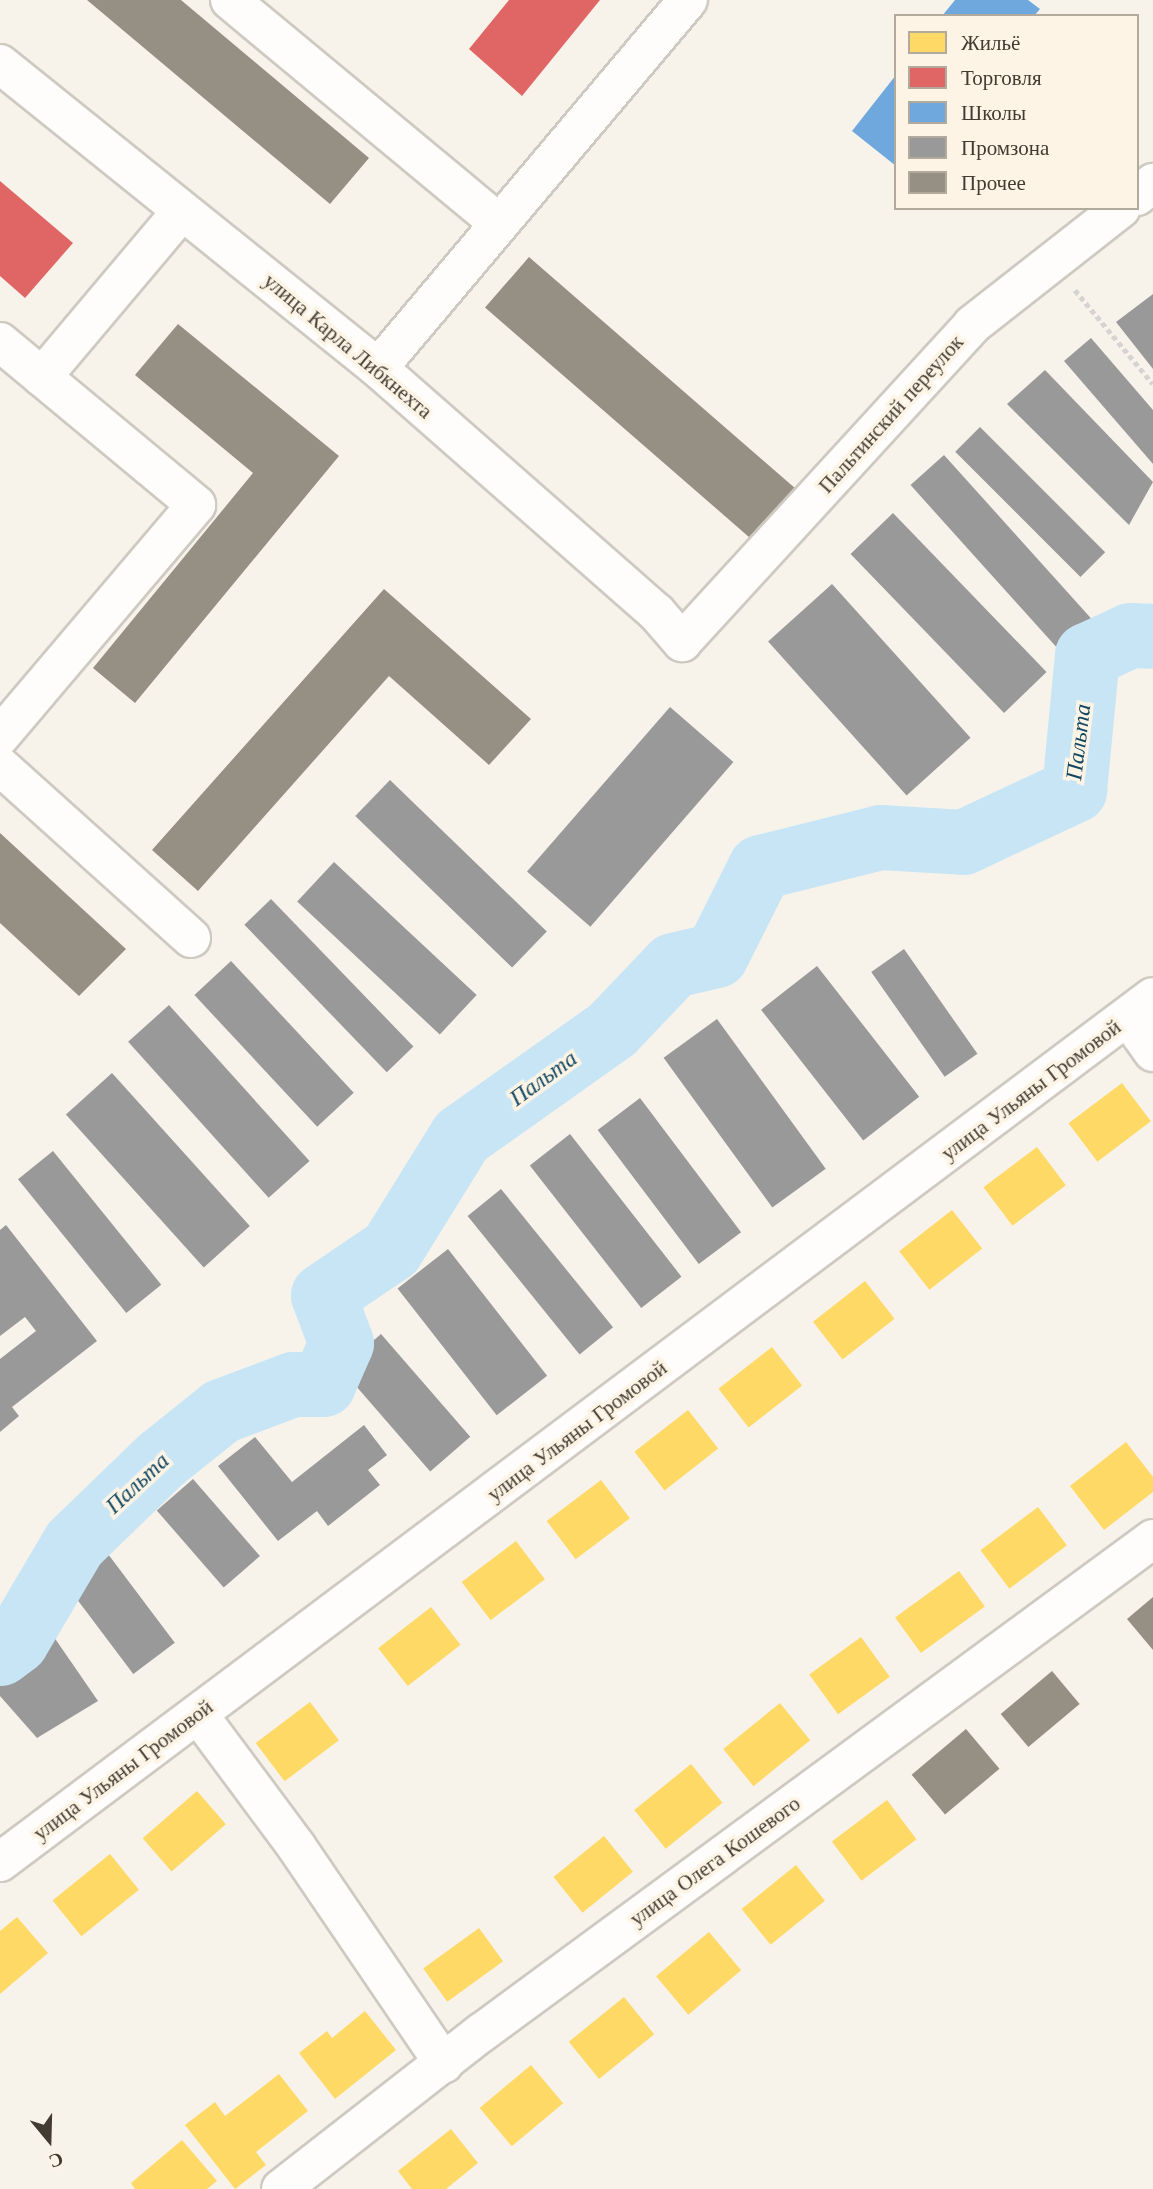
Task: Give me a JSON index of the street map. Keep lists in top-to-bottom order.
{
  "streets": {
    "street": [
      "улица Карла Либкнехта",
      "Пальтинский переулок",
      "улица Ульяны Громовой",
      "улица Олега Кошевого"
    ]
  },
  "crossings": [
    ["улица Карла Либкнехта", "Пальтинский переулок"]
  ],
  "water": ["Пальта"],
  "legend": [
    "Жильё",
    "Торговля",
    "Школы",
    "Промзона",
    "Прочее"
  ],
  "north": "bottom"
}
